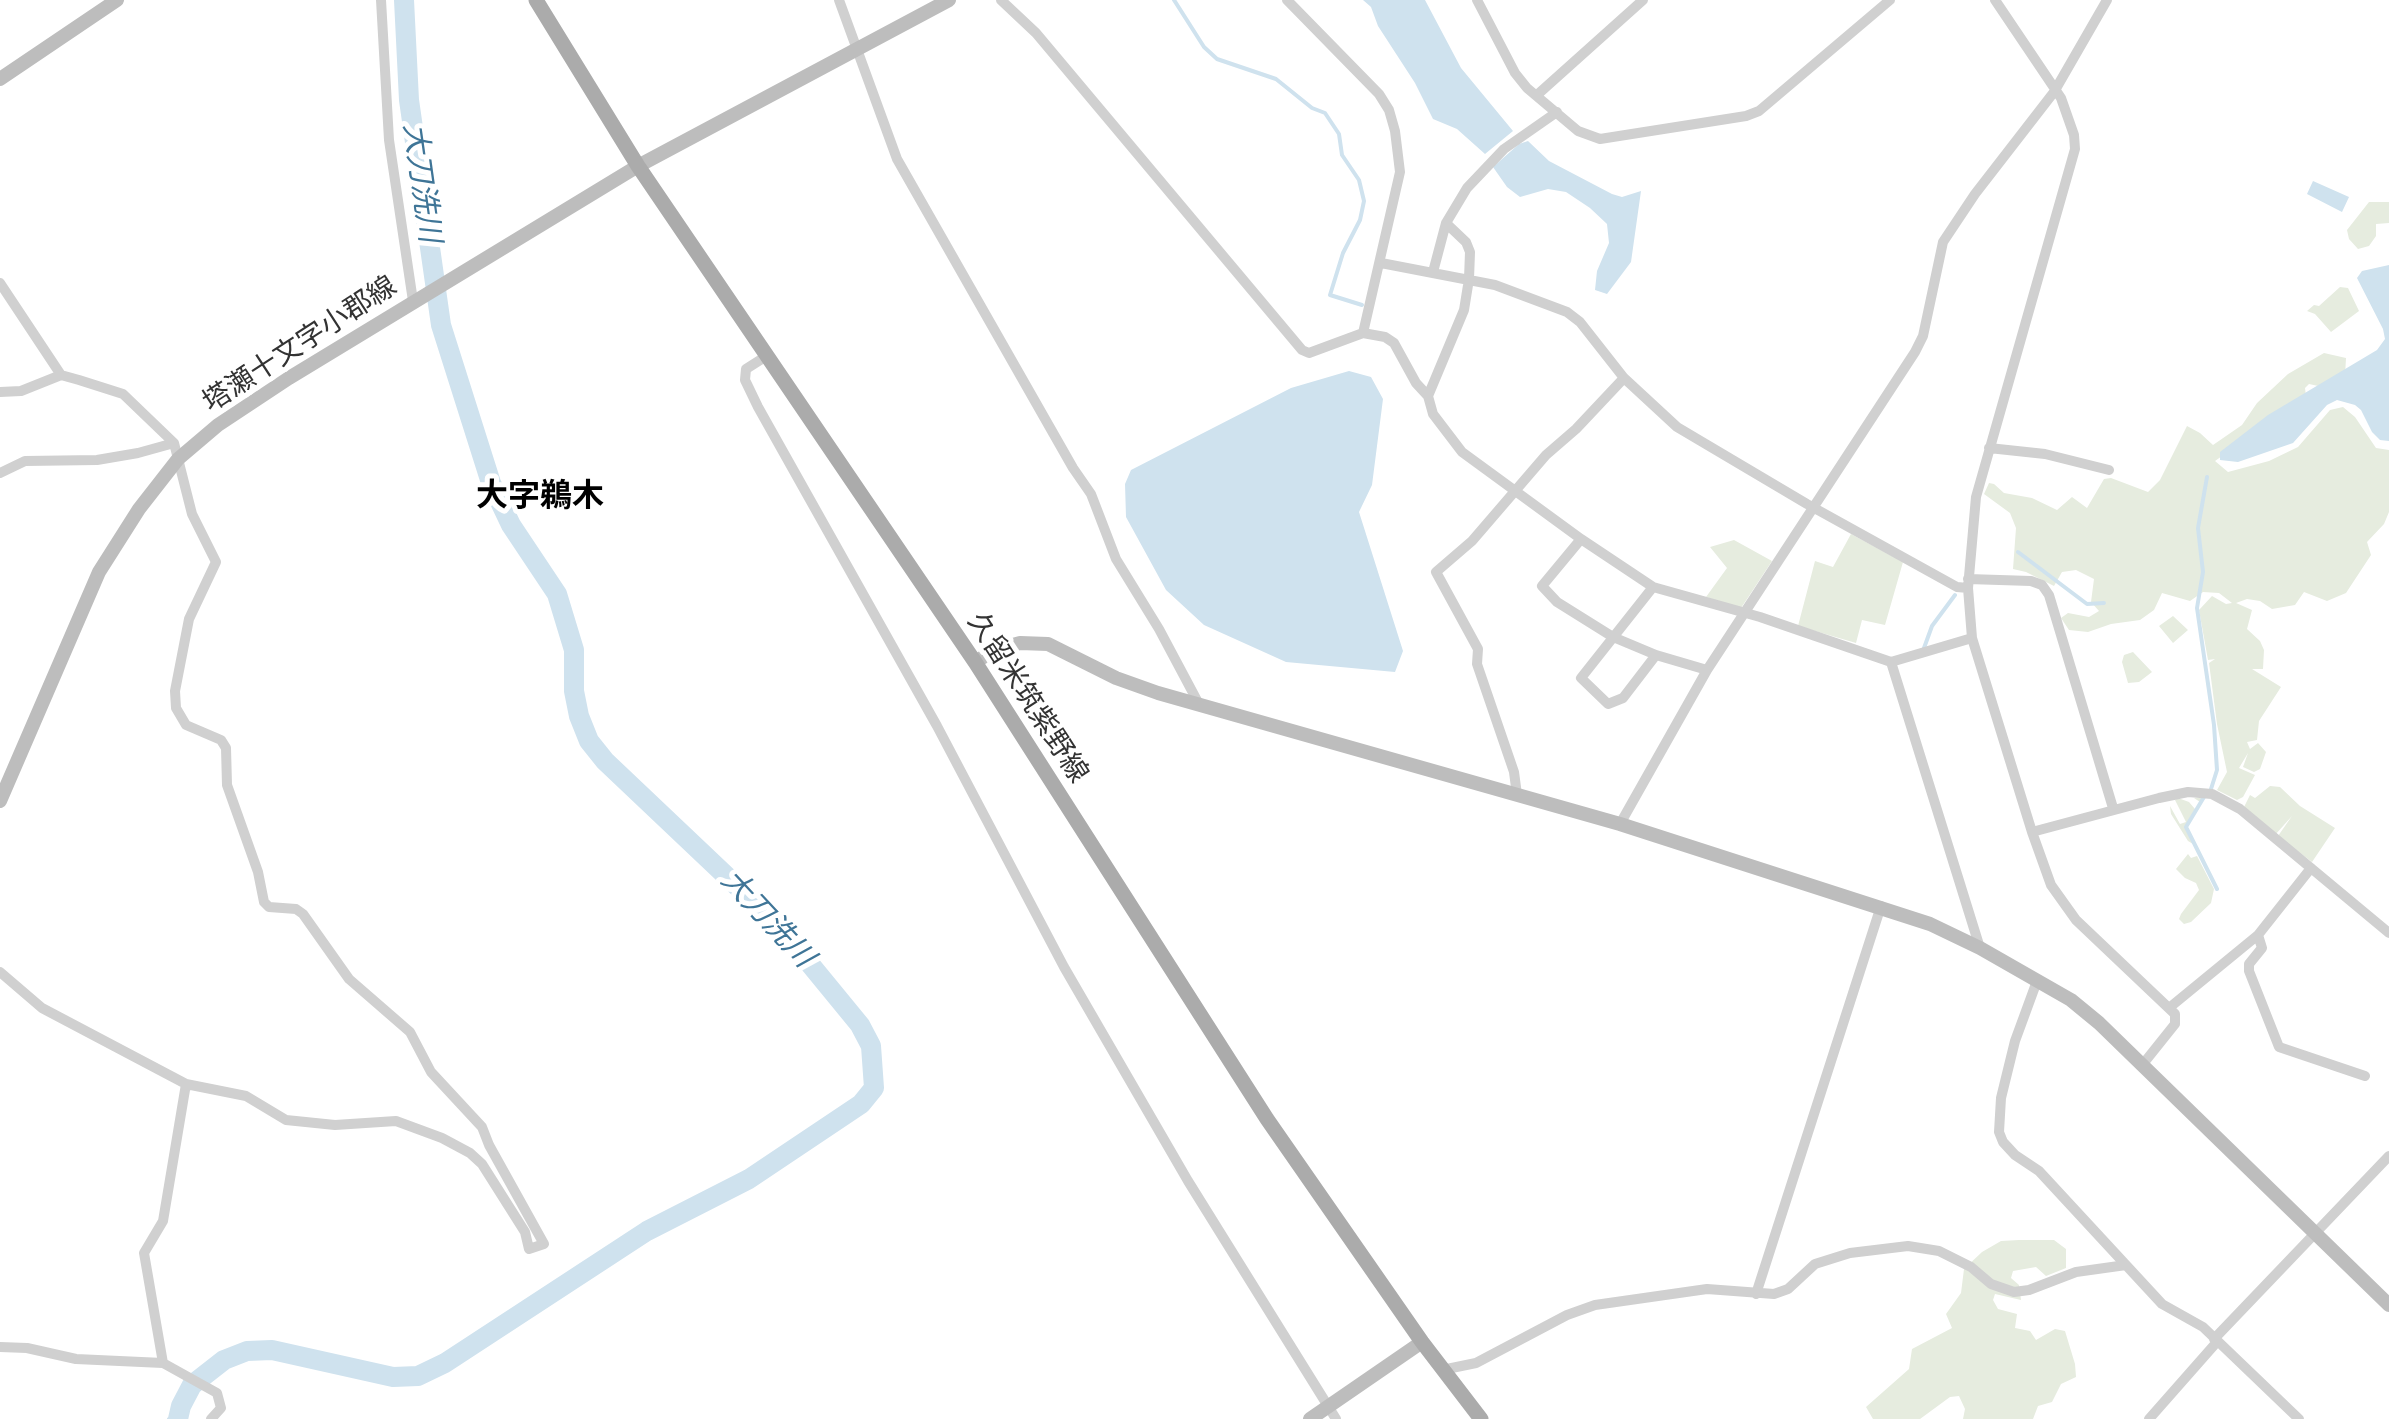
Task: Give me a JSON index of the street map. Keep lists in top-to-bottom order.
{
  "streets": {
    "main road": ["久留米筑紫野線"],
    "street": ["塔瀬十文字小郡線"]
  },
  "crossings": [
    ["塔瀬十文字小郡線", "久留米筑紫野線"]
  ],
  "districts": ["大字鵜木"],
  "water": ["大刀洗川"]
}
